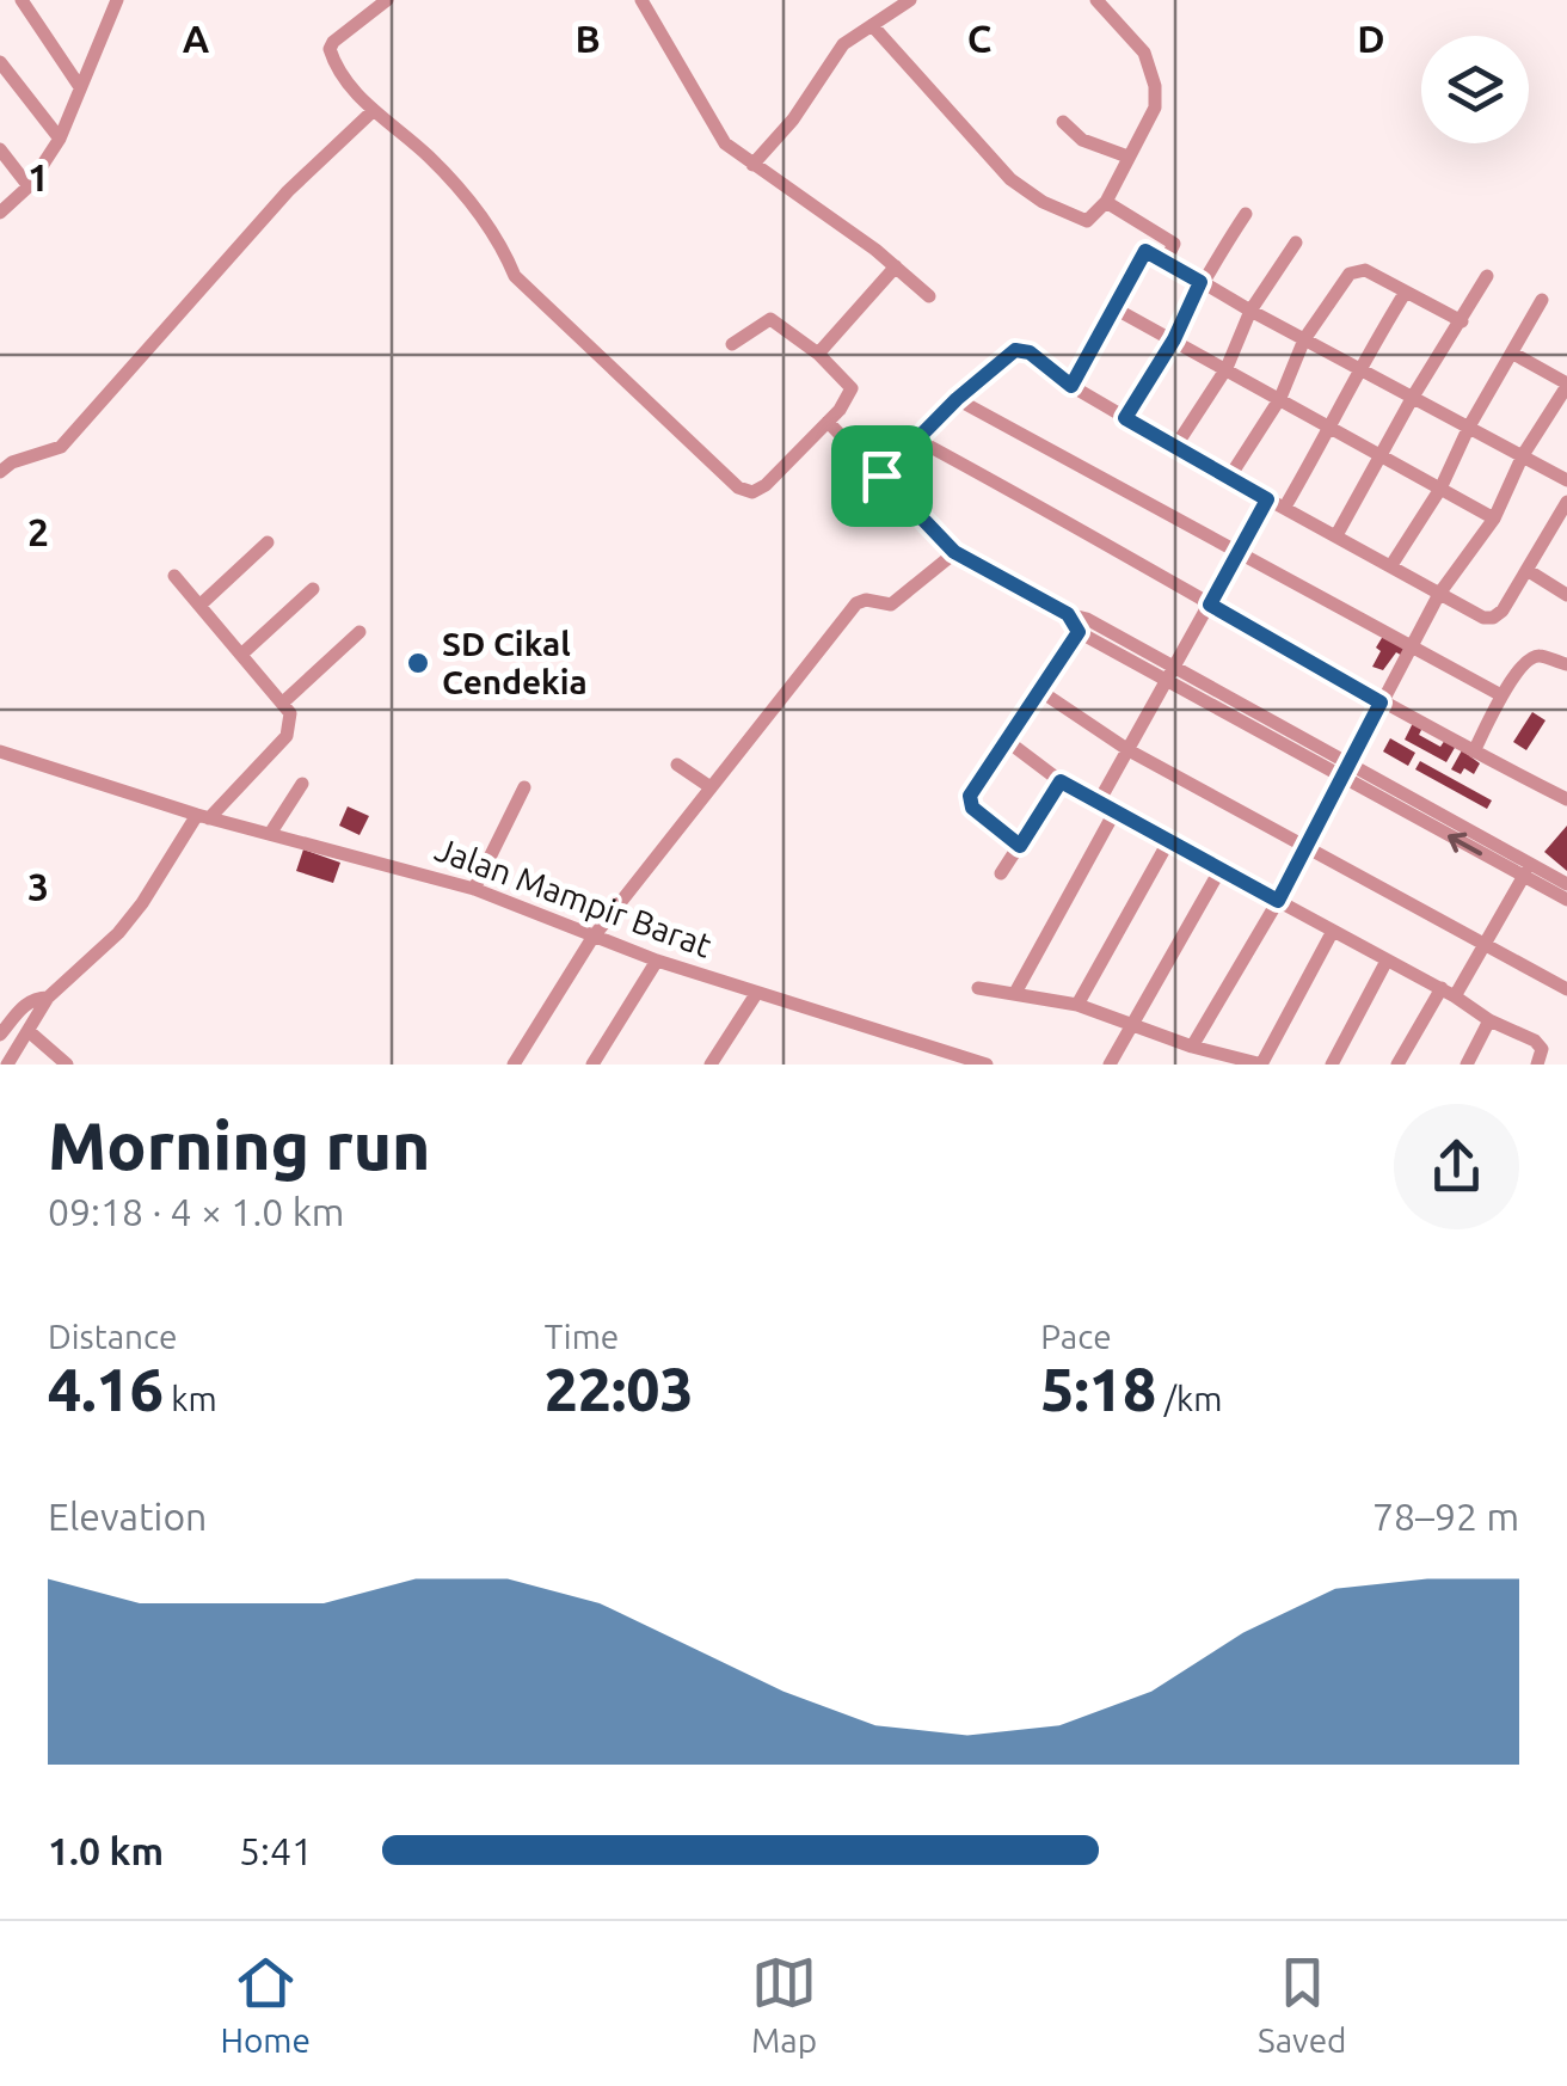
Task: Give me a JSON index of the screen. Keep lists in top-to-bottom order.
{
  "streets": {
    "street": ["Jalan Mampir Barat"]
  },
  "places": ["SD Cikal Cendekia"],
  "page": {
    "heading": ["Morning run", "09:18 · 4 × 1.0 km"],
    "stats": [
      ["Distance", "4.16 km"],
      ["Time", "22:03"],
      ["Pace", "5:18 /km"]
    ],
    "chart": ["Elevation", "78–92 m"],
    "list": [
      {
        "name": "1.0 km",
        "note": "5:41"
      }
    ],
    "tabs": ["Home", "Map", "Saved"]
  },
  "grid": {
    "columns": [
      "A",
      "B",
      "C",
      "D"
    ],
    "rows": ["1", "2", "3"]
  }
}
